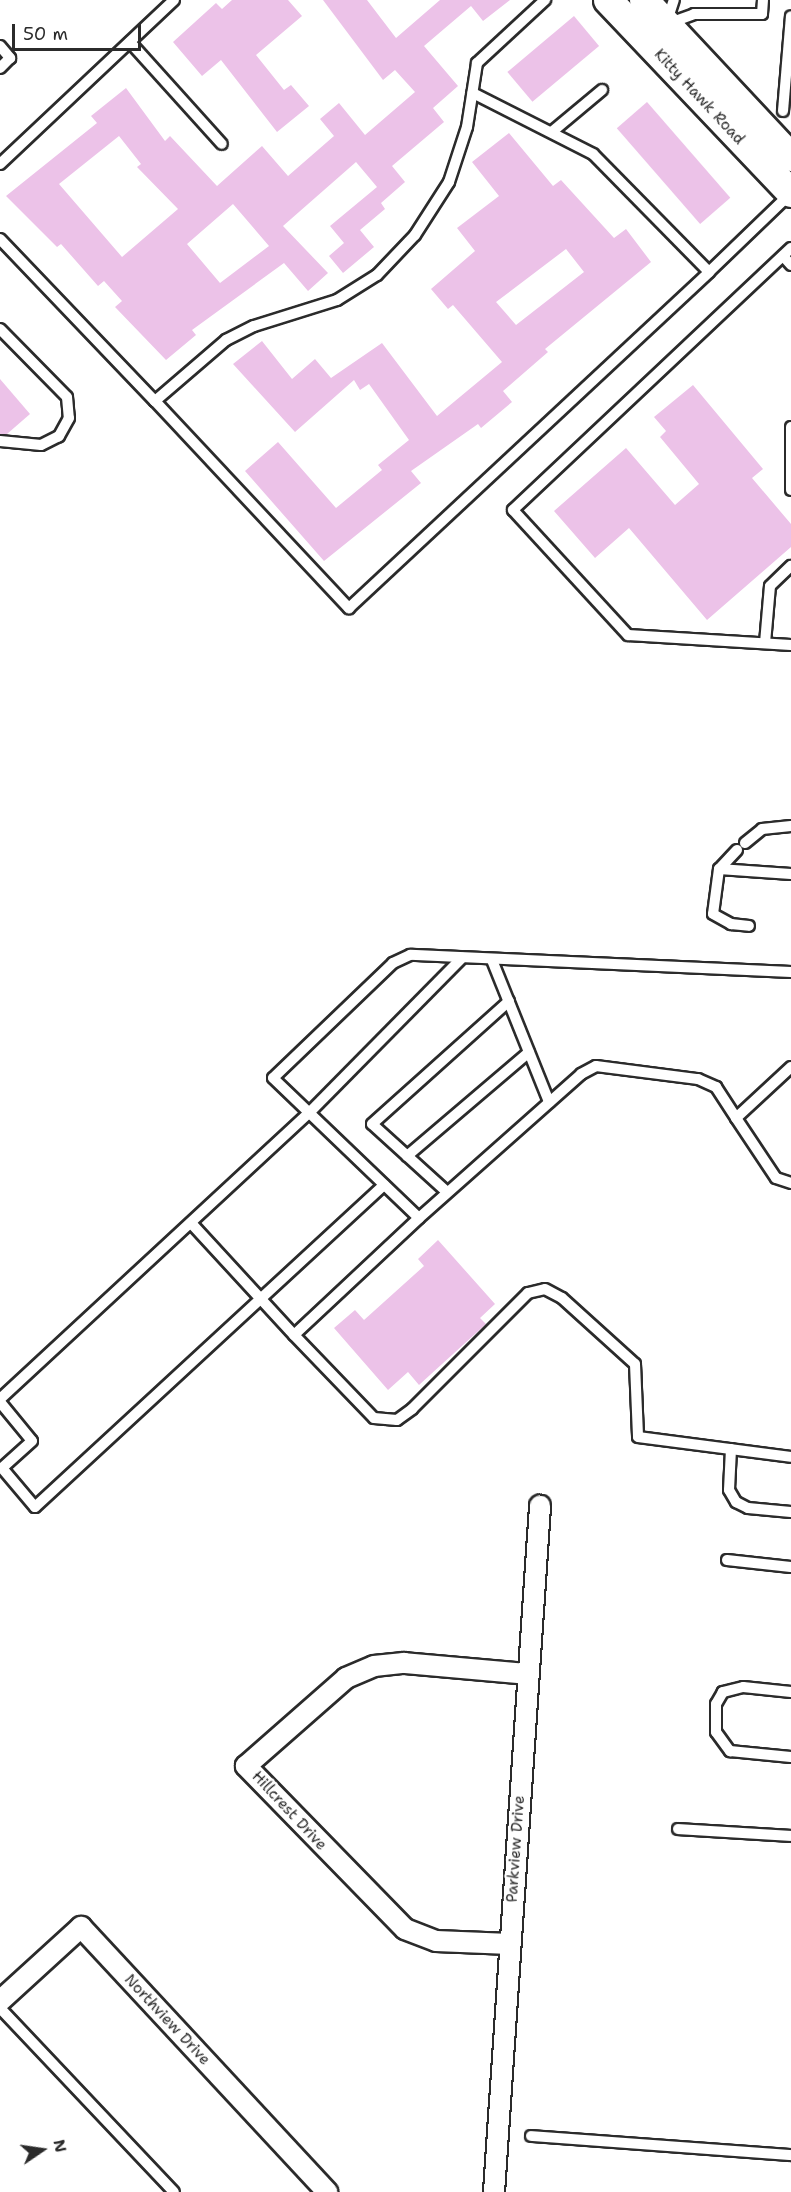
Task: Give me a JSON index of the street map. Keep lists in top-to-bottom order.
{
  "streets": {
    "main road": ["Kitty Hawk Road"],
    "street": ["Hillcrest Drive", "Parkview Drive", "Northview Drive"]
  },
  "crossings": [
    ["Hillcrest Drive", "Parkview Drive"]
  ],
  "scale_bar": "50 m",
  "north": "right"
}
